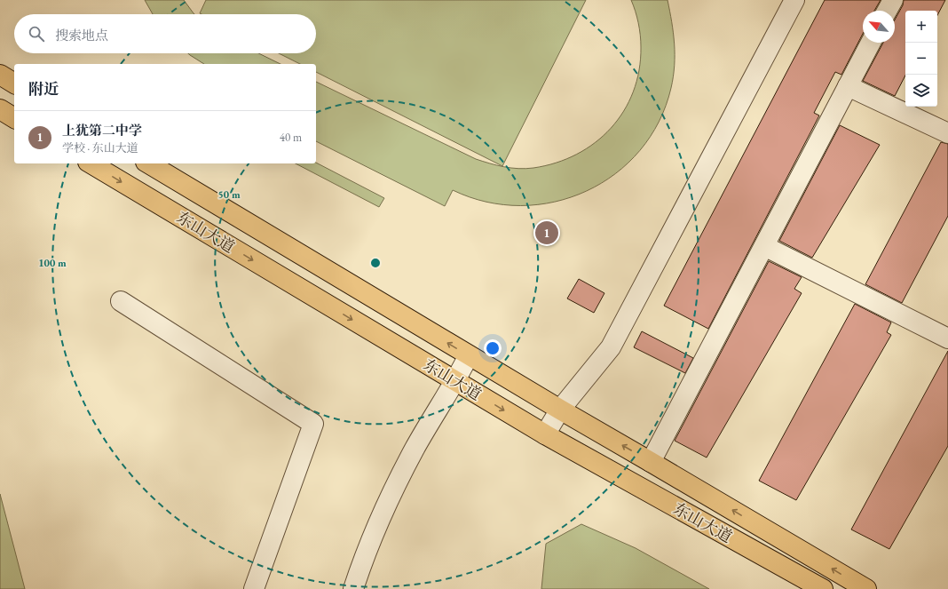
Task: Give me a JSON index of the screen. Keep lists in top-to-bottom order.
{
  "streets": {
    "main road": ["东山大道"]
  },
  "north": "top left",
  "page": {
    "map_buttons": ["+", "−"],
    "search": "搜索地点",
    "heading": "附近",
    "list": [
      {
        "mark": "1",
        "name": "上犹第二中学",
        "note": "学校 · 东山大道",
        "value": "40 m"
      }
    ],
    "pins": "1"
  },
  "rings": ["50 m", "100 m"]
}
